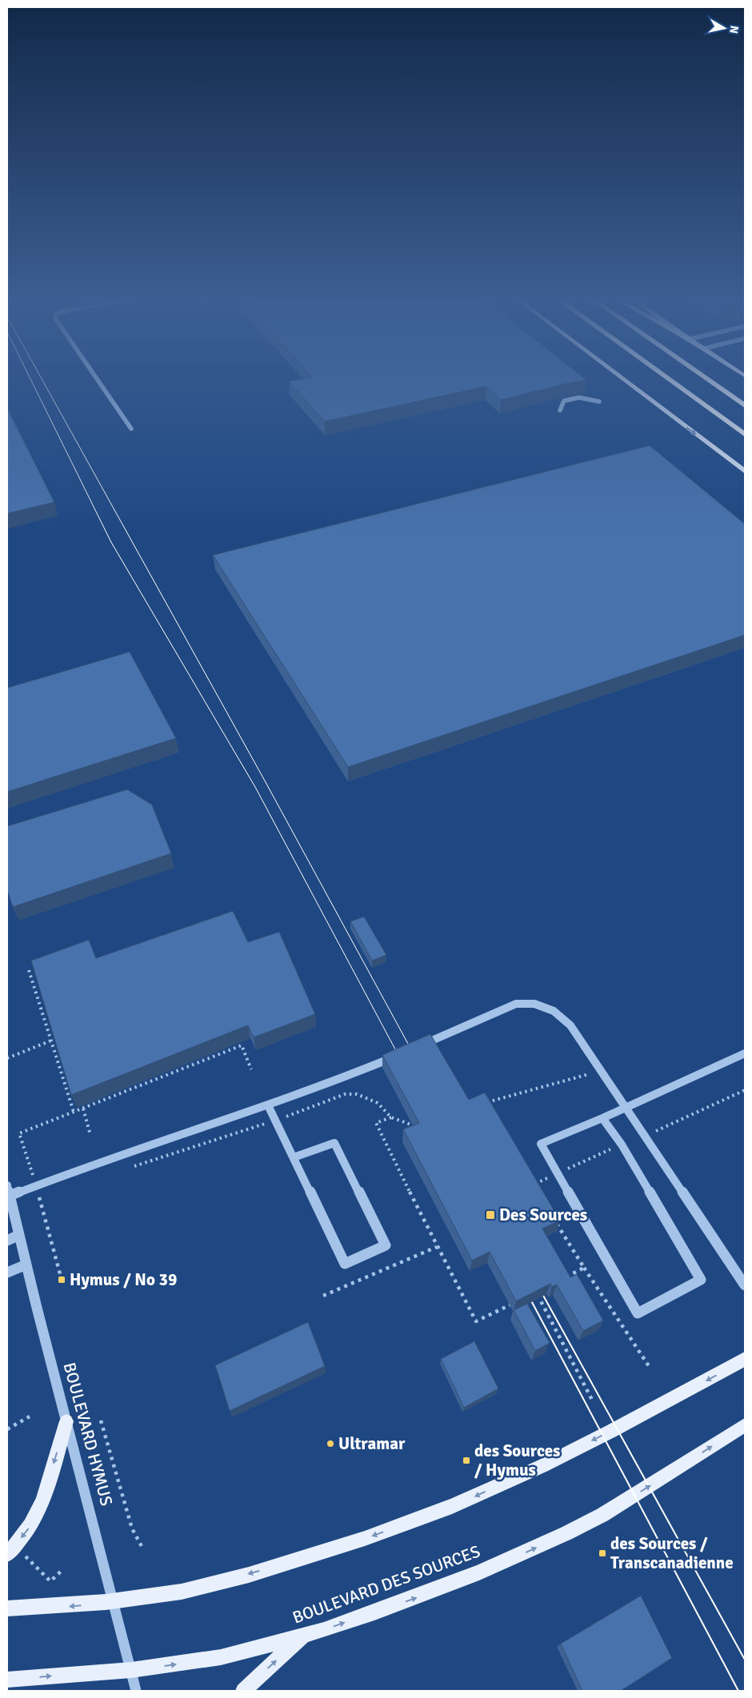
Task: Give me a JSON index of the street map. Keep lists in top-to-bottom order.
{
  "streets": {
    "main road": ["BOULEVARD DES SOURCES"],
    "street": ["BOULEVARD HYMUS"]
  },
  "crossings": [
    ["BOULEVARD HYMUS", "BOULEVARD DES SOURCES"]
  ],
  "places": {
    "transit": [
      "Des Sources",
      "Hymus / No 39",
      "des Sources / Hymus",
      "des Sources / Transcanadienne"
    ],
    "other": ["Ultramar"]
  },
  "north": "right"
}
